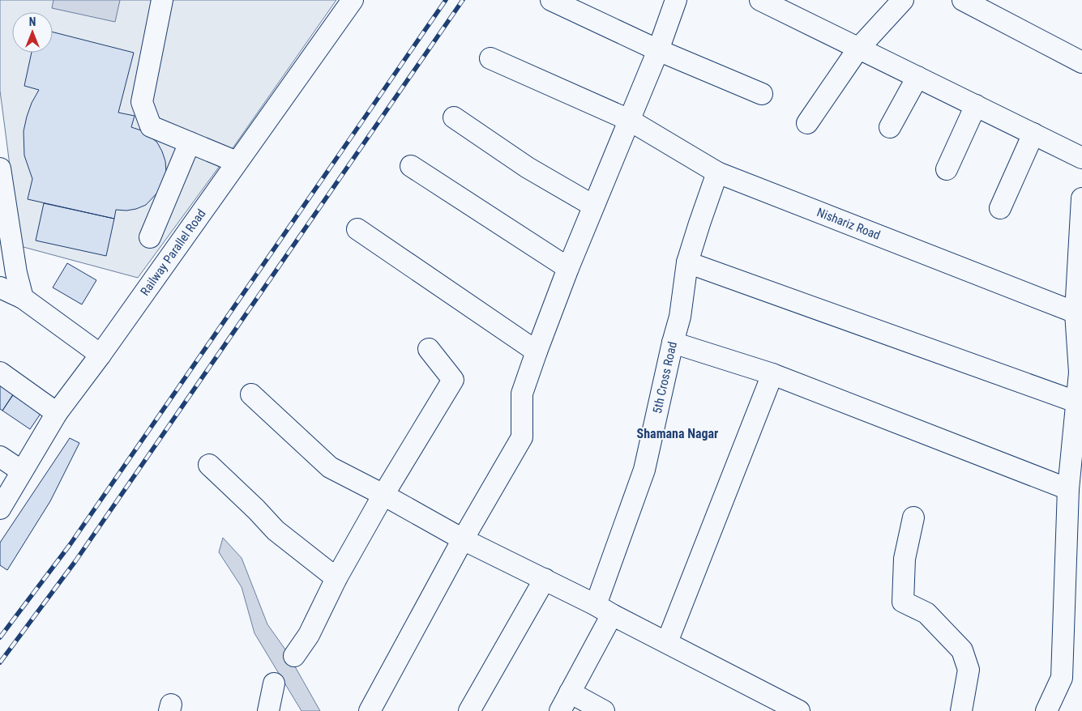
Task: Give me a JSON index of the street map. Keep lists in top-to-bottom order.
{
  "streets": {
    "street": ["Nishariz Road", "Railway Parallel Road", "5th Cross Road"]
  },
  "crossings": [
    ["Nishariz Road", "5th Cross Road"]
  ],
  "districts": ["Shamana Nagar"],
  "north": "top"
}
